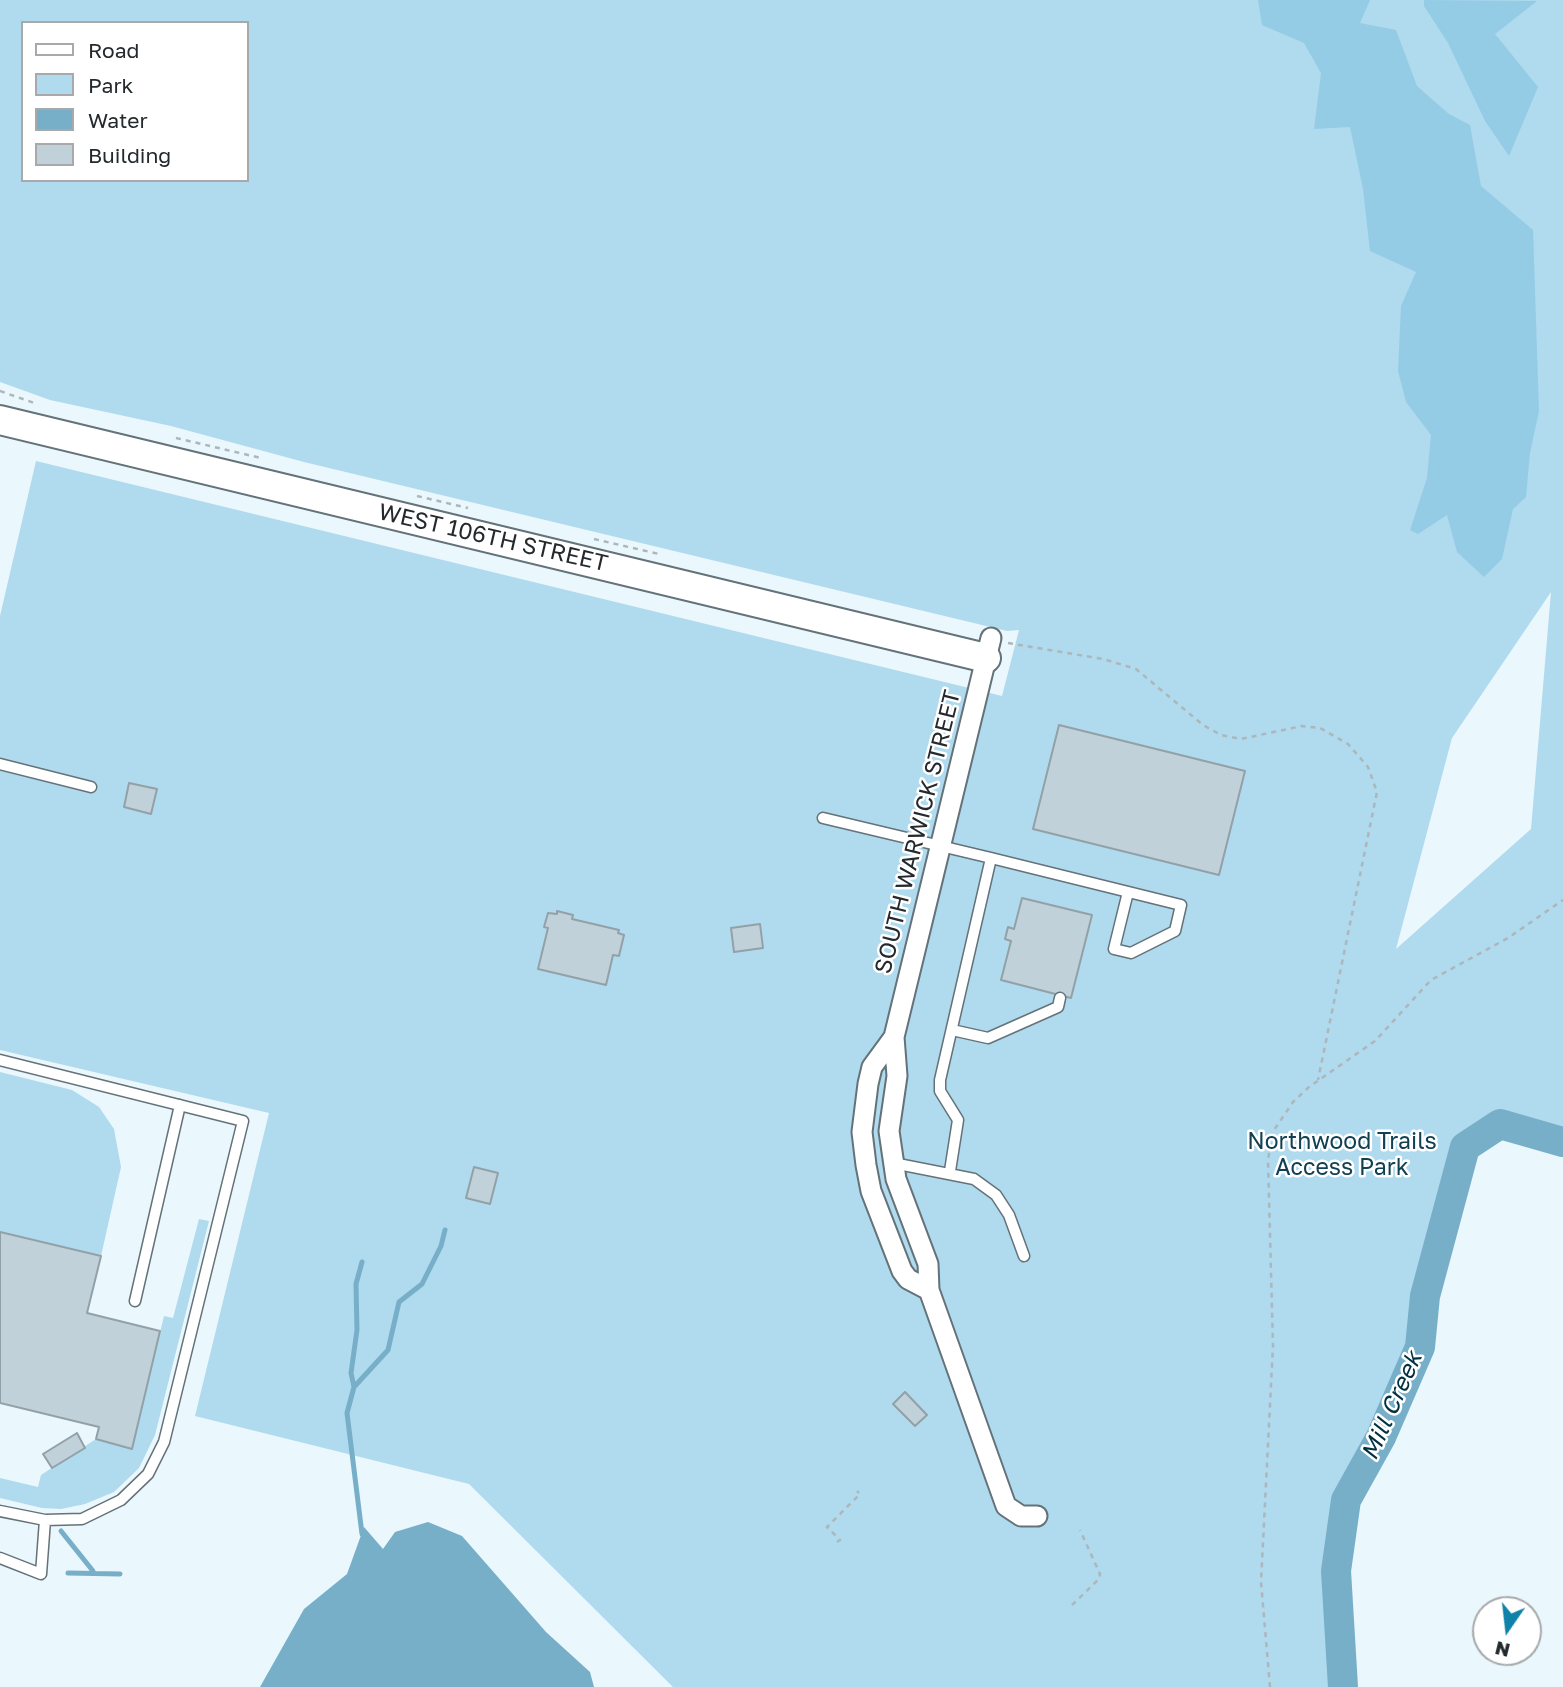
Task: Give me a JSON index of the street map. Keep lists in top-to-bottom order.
{
  "streets": {
    "street": ["WEST 106TH STREET", "SOUTH WARWICK STREET"]
  },
  "crossings": [
    ["WEST 106TH STREET", "SOUTH WARWICK STREET"]
  ],
  "water": ["Mill Creek"],
  "parks": ["Northwood Trails Access Park"],
  "legend": [
    "Road",
    "Park",
    "Water",
    "Building"
  ],
  "north": "bottom"
}
